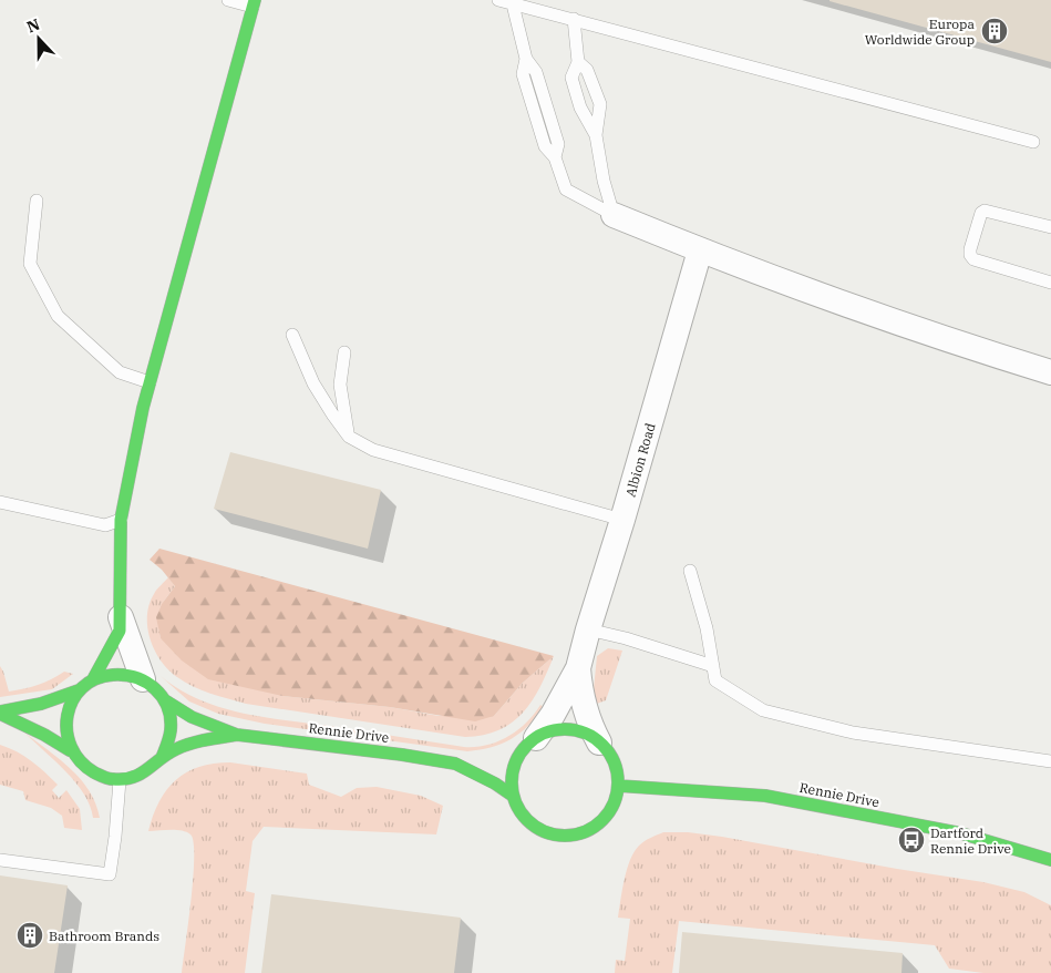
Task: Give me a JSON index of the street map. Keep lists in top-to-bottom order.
{
  "streets": {
    "street": ["Albion Road", "Rennie Drive"]
  },
  "crossings": [
    ["Albion Road", "Rennie Drive"]
  ],
  "places": {
    "building": ["Europa Worldwide Group", "Bathroom Brands"],
    "bus stop": ["Dartford Rennie Drive"]
  },
  "north": "top"
}
